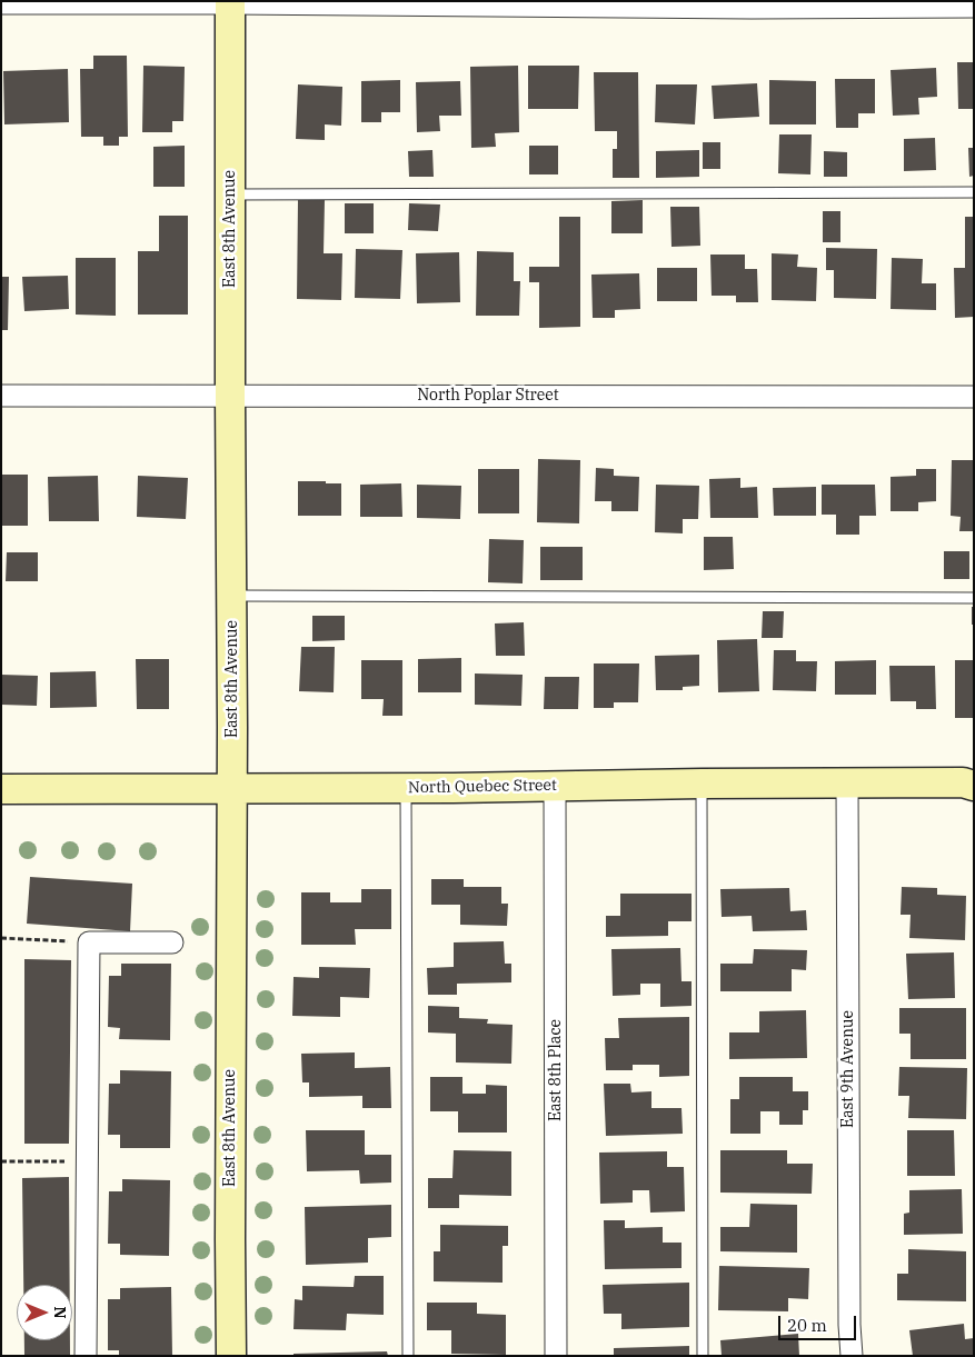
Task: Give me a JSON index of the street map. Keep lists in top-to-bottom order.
{
  "streets": {
    "street": [
      "East 8th Avenue",
      "North Poplar Street",
      "North Quebec Street",
      "East 9th Avenue",
      "East 8th Place"
    ]
  },
  "crossings": [
    ["East 8th Avenue", "North Poplar Street"],
    ["East 8th Avenue", "North Quebec Street"],
    ["North Quebec Street", "East 9th Avenue"],
    ["North Quebec Street", "East 8th Place"]
  ],
  "scale_bar": "20 m",
  "north": "right"
}
